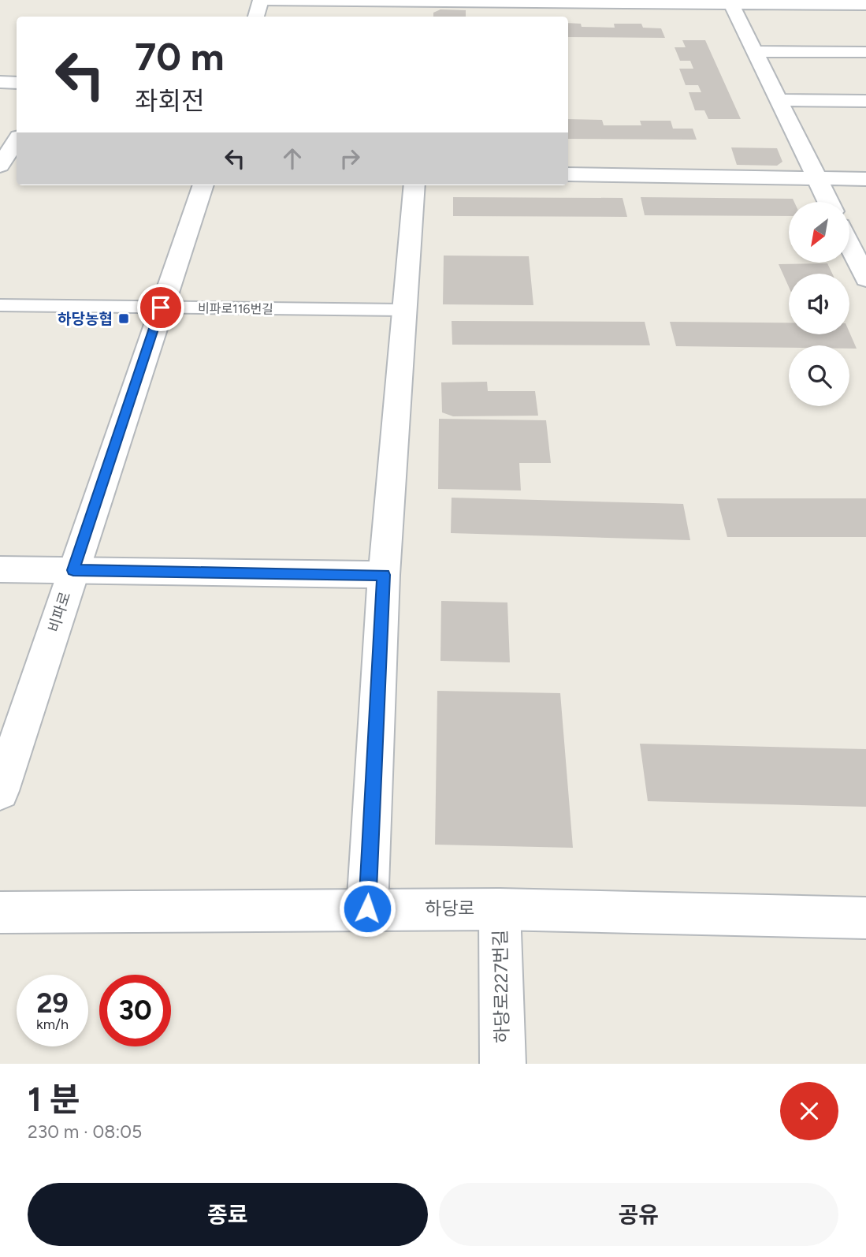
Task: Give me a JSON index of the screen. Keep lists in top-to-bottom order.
{
  "streets": {
    "street": [
      "비파로116번길",
      "비파로",
      "하당로",
      "하당로227번길"
    ]
  },
  "crossings": [
    ["비파로116번길", "비파로"],
    ["하당로", "하당로227번길"]
  ],
  "places": {
    "transit": ["하당농협"]
  },
  "north": "bottom left",
  "page": {
    "turn": ["70 m", "좌회전"],
    "speed": "29 km/h",
    "limit": "30",
    "heading": ["1 분", "230 m · 08:05"],
    "buttons": ["종료", "공유"]
  }
}
